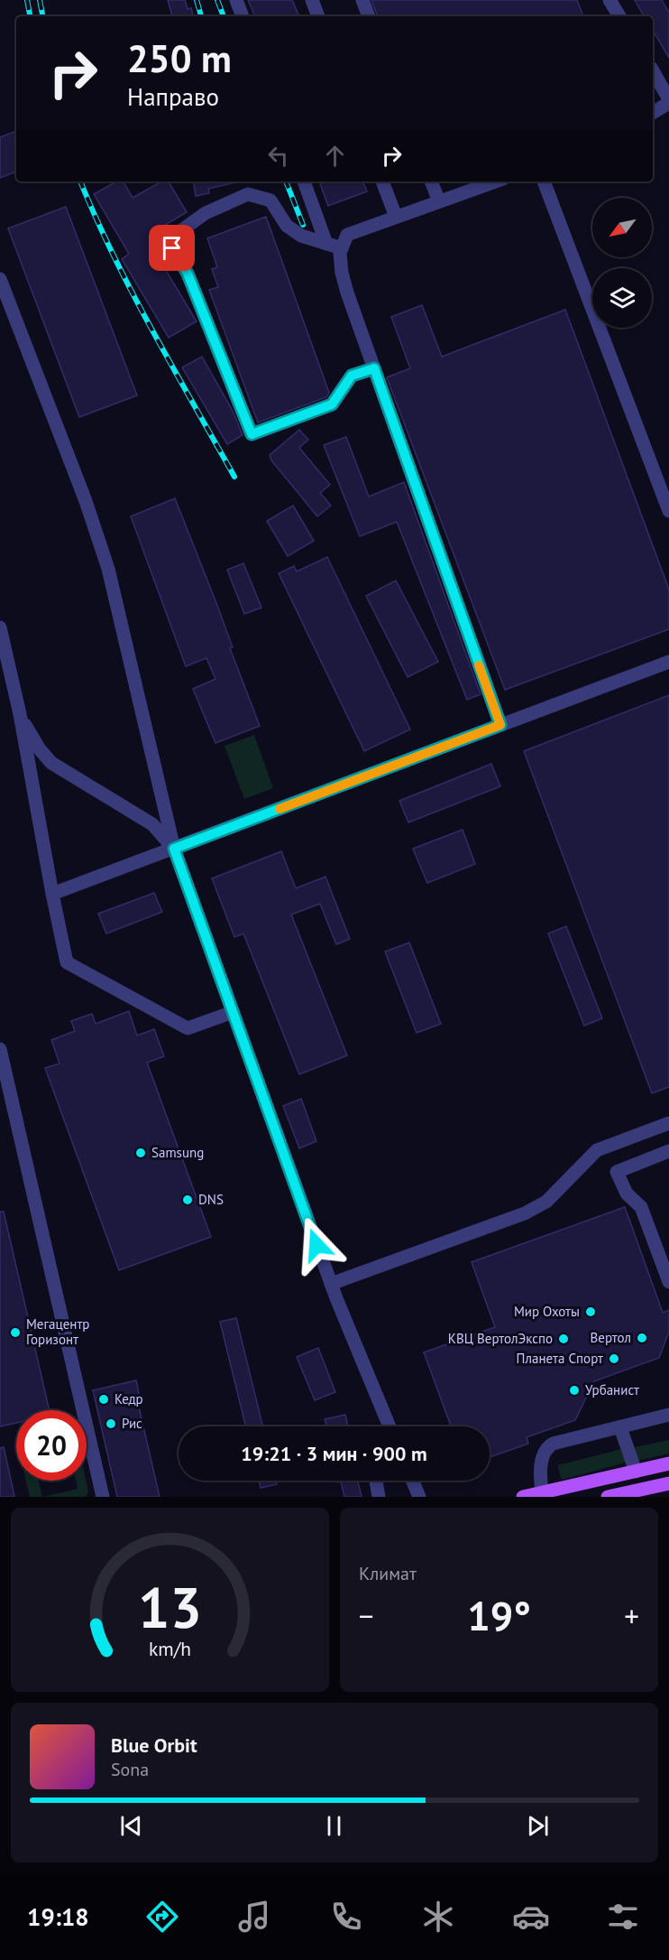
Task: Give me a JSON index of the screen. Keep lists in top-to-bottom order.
{
  "places": [
    "Samsung",
    "DNS",
    "Мир Охоты",
    "Мегацентр Горизонт",
    "Вертол",
    "КВЦ ВертолЭкспо",
    "Планета Спорт",
    "Урбанист",
    "Кедр",
    "Рис"
  ],
  "north": "bottom left",
  "page": {
    "turn": ["250 m", "Направо"],
    "limit": "20",
    "trip": "19:21 · 3 мин · 900 m",
    "tile": "Климат",
    "heat": ["−", "19°", "+"],
    "song": ["Blue Orbit", "Sona"],
    "tabs": "19:18",
    "gauge": ["13", "km/h"]
  }
}
